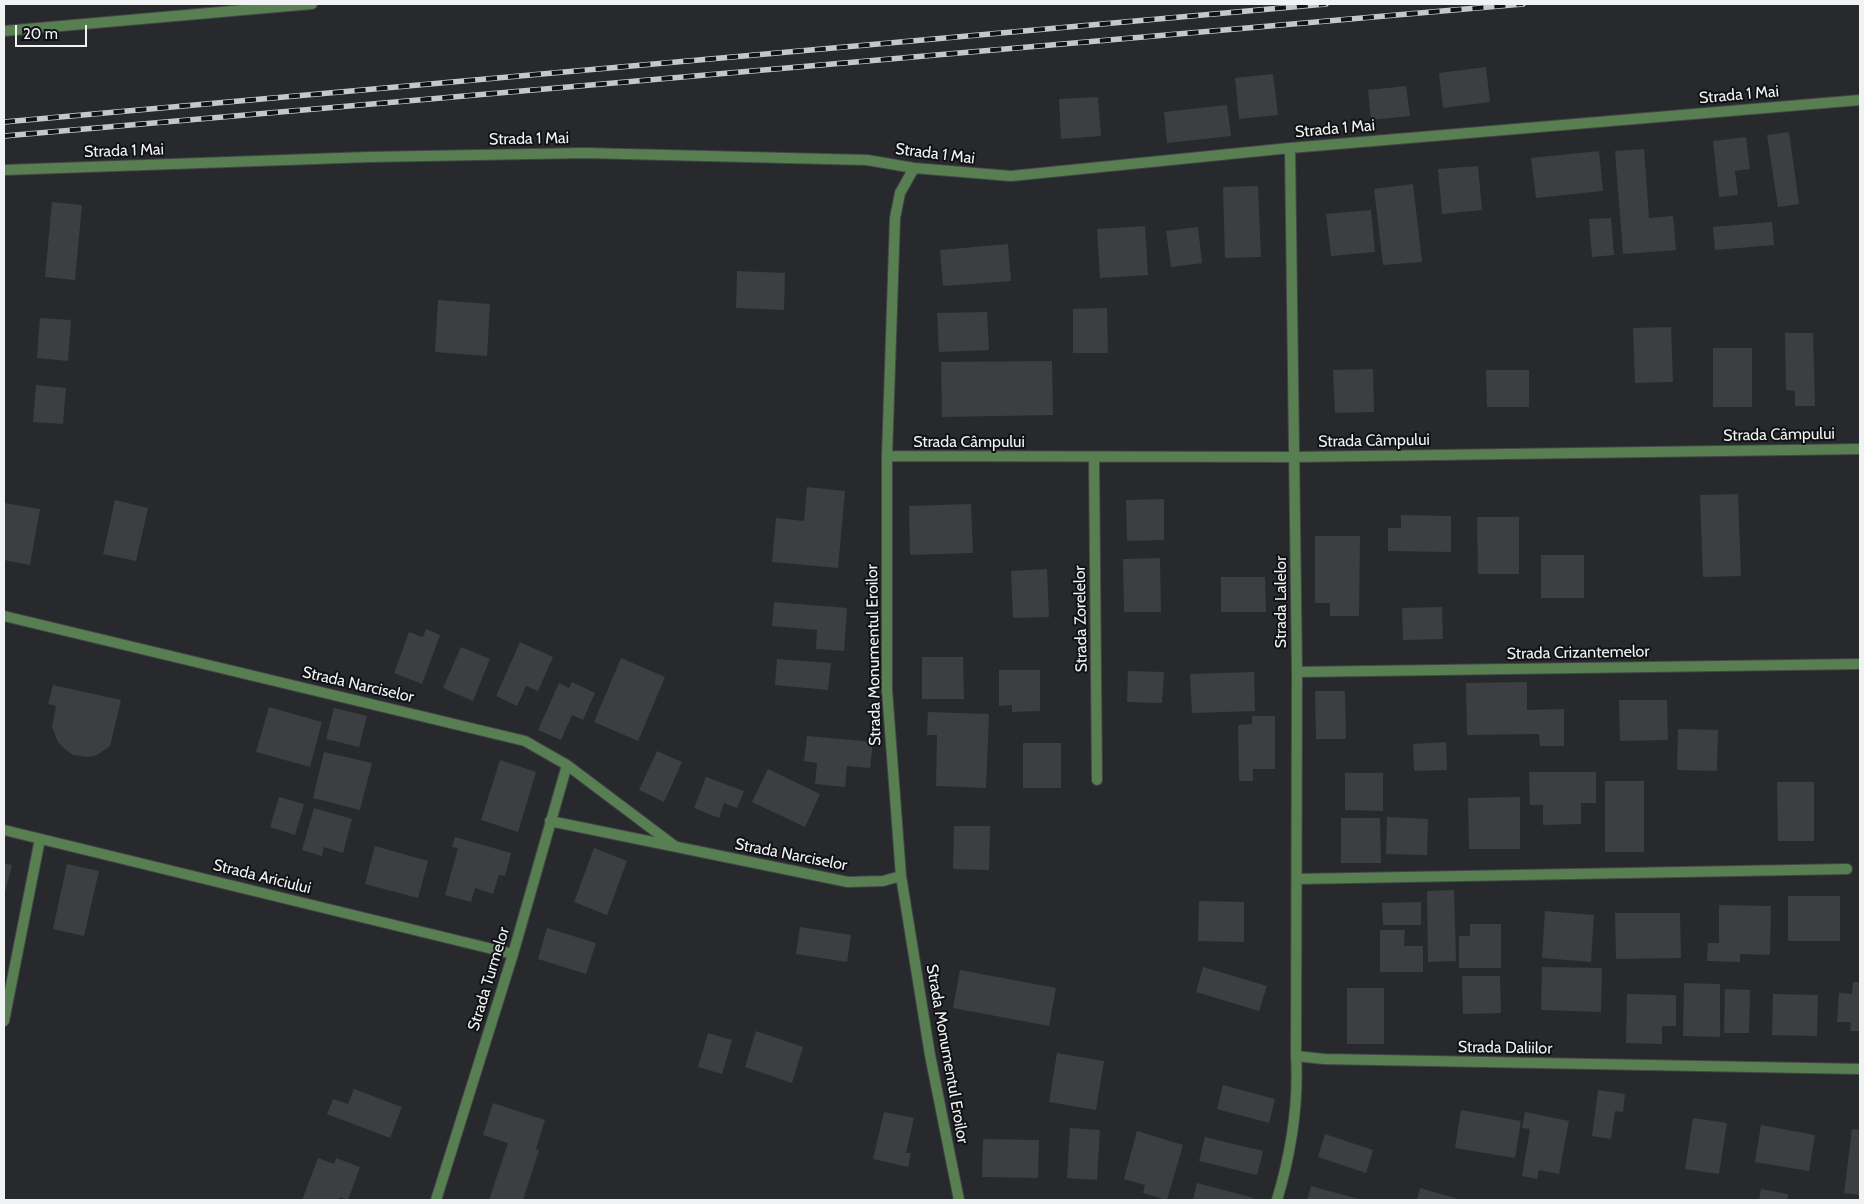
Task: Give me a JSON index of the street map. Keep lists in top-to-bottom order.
{
  "streets": {
    "street": [
      "Strada 1 Mai",
      "Strada Câmpului",
      "Strada Lalelor",
      "Strada Zorelelor",
      "Strada Crizantemelor",
      "Strada Monumentul Eroilor",
      "Strada Narciselor",
      "Strada Ariciului",
      "Strada Turmelor",
      "Strada Daliilor"
    ]
  },
  "crossings": [
    ["Strada 1 Mai", "Strada Lalelor"],
    ["Strada 1 Mai", "Strada Monumentul Eroilor"],
    ["Strada Câmpului", "Strada Lalelor"],
    ["Strada Câmpului", "Strada Zorelelor"],
    ["Strada Câmpului", "Strada Monumentul Eroilor"],
    ["Strada Lalelor", "Strada Crizantemelor"],
    ["Strada Lalelor", "Strada Daliilor"],
    ["Strada Monumentul Eroilor", "Strada Narciselor"],
    ["Strada Narciselor", "Strada Turmelor"],
    ["Strada Ariciului", "Strada Turmelor"]
  ],
  "scale_bar": "20 m"
}
